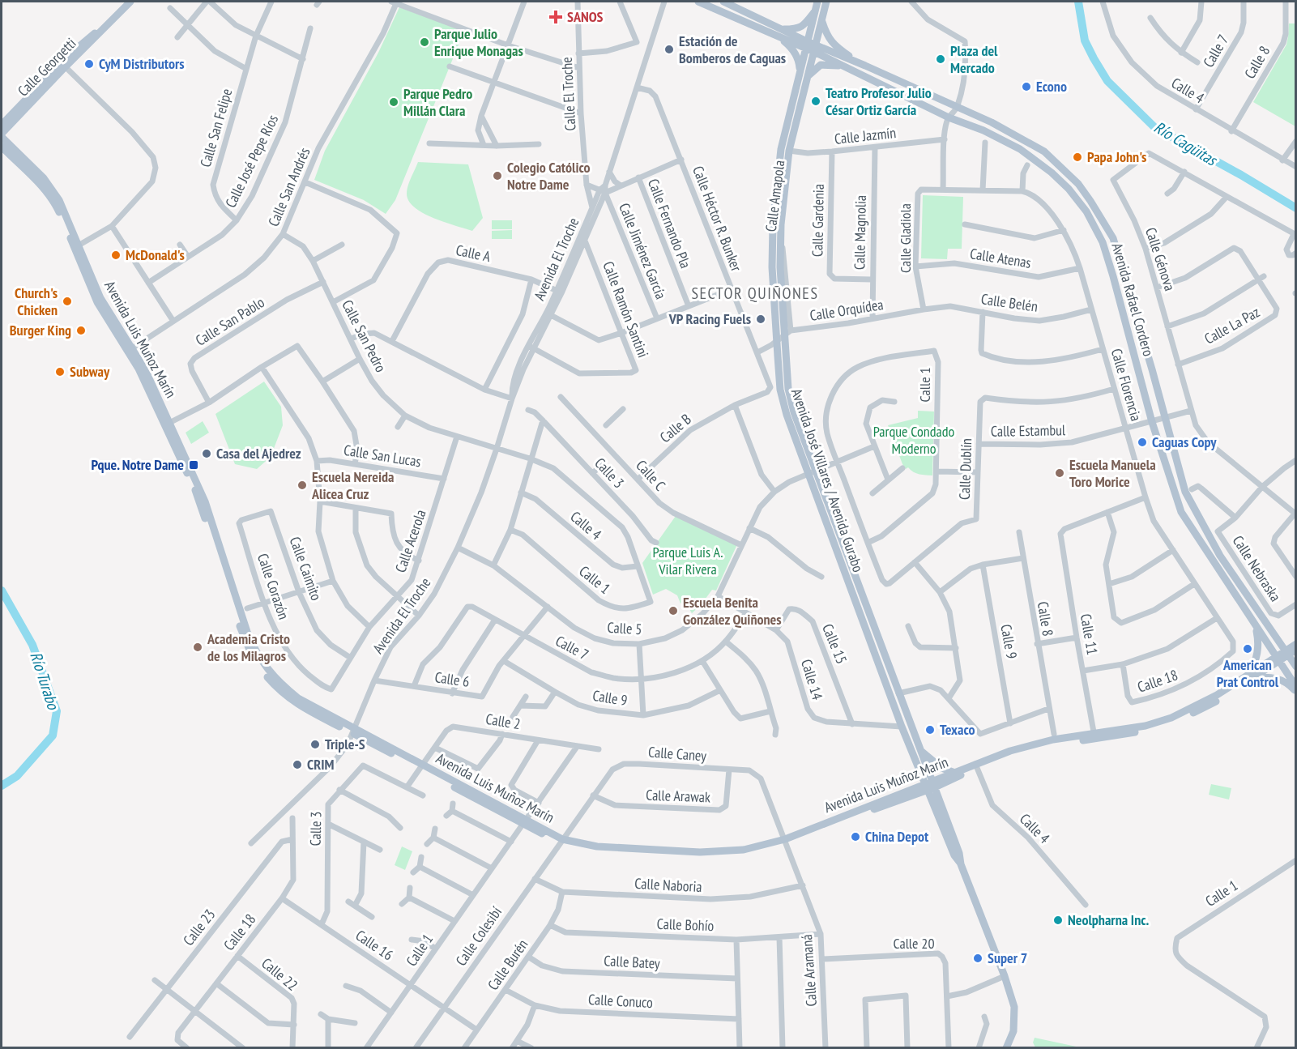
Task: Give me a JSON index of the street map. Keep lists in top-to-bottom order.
{
  "streets": {
    "main road": [
      "Calle Georgetti",
      "Avenida Rafael Cordero",
      "Avenida Luis Muñoz Marín",
      "Avenida José Villares / Avenida Gurabo"
    ],
    "street": [
      "Calle 7",
      "Calle 8",
      "Calle 4",
      "Calle El Troche",
      "Calle San Felipe",
      "Calle Jazmín",
      "Calle José Pepe Ríos",
      "Calle San Andrés",
      "Calle Héctor R. Bunker",
      "Calle Gardenia",
      "Calle Fernando Pla",
      "Calle Magnolia",
      "Calle Gladiola",
      "Calle Jiménez García",
      "Calle A",
      "Calle Atenas",
      "Avenida El Troche",
      "Calle Génova",
      "Calle Belén",
      "Calle Ramón Santini",
      "Calle Orquídea",
      "Calle San Pablo",
      "Calle La Paz",
      "Calle San Pedro",
      "Calle 1",
      "Calle Florencia",
      "Calle B",
      "Calle Estambul",
      "Calle San Lucas",
      "Calle Dublín",
      "Calle 3",
      "Calle C",
      "Calle Acerola",
      "Calle Caimito",
      "Calle Nebraska",
      "Calle Corazón",
      "Calle 5",
      "Calle 11",
      "Calle 9",
      "Calle 15",
      "Calle 6",
      "Calle 14",
      "Calle 18",
      "Calle 2",
      "Calle Caney",
      "Calle Arawak",
      "Calle Naboria",
      "Calle Bohío",
      "Calle 23",
      "Calle Colesibí",
      "Calle 20",
      "Calle 16",
      "Calle Batey",
      "Calle Burén",
      "Calle Aramaná",
      "Calle 22",
      "Calle Conuco"
    ]
  },
  "crossings": [
    ["Calle 7", "Calle 4"],
    ["Calle 7", "Calle 6"],
    ["Calle 7", "Calle 14"],
    ["Calle 8", "Calle 4"],
    ["Calle Georgetti", "Avenida Luis Muñoz Marín"],
    ["Calle 4", "Avenida Luis Muñoz Marín"],
    ["Calle 4", "Calle 1"],
    ["Calle El Troche", "Avenida El Troche"],
    ["Calle San Felipe", "Calle José Pepe Ríos"],
    ["Calle Jazmín", "Calle Gardenia"],
    ["Calle Jazmín", "Calle Magnolia"],
    ["Calle Jazmín", "Avenida José Villares / Avenida Gurabo"],
    ["Calle San Andrés", "Calle San Pedro"],
    ["Calle San Andrés", "Avenida Luis Muñoz Marín"],
    ["Calle Héctor R. Bunker", "Avenida El Troche"],
    ["Calle Héctor R. Bunker", "Calle B"],
    ["Calle Gardenia", "Calle Magnolia"],
    ["Calle Magnolia", "Calle Orquídea"],
    ["Calle Gladiola", "Calle Atenas"],
    ["Calle Gladiola", "Calle Belén"],
    ["Calle Gladiola", "Calle Orquídea"],
    ["Calle Gladiola", "Calle Florencia"],
    ["Calle Jiménez García", "Avenida El Troche"],
    ["Calle A", "Avenida El Troche"],
    ["Calle Atenas", "Calle Florencia"],
    ["Avenida El Troche", "Calle Ramón Santini"],
    ["Avenida El Troche", "Calle San Pedro"],
    ["Avenida El Troche", "Avenida Luis Muñoz Marín"],
    ["Avenida El Troche", "Calle 1"],
    ["Avenida El Troche", "Calle 5"],
    ["Avenida El Troche", "Calle 6"],
    ["Calle Génova", "Calle La Paz"],
    ["Calle Génova", "Calle Estambul"],
    ["Avenida Rafael Cordero", "Avenida Luis Muñoz Marín"],
    ["Avenida Rafael Cordero", "Calle Estambul"],
    ["Avenida Rafael Cordero", "Avenida José Villares / Avenida Gurabo"],
    ["Calle Belén", "Calle Orquídea"],
    ["Calle Belén", "Calle Florencia"],
    ["Calle Orquídea", "Avenida José Villares / Avenida Gurabo"],
    ["Calle San Pablo", "Calle San Pedro"],
    ["Calle San Pedro", "Calle 1"],
    ["Calle San Pedro", "Calle Acerola"],
    ["Avenida Luis Muñoz Marín", "Calle 1"],
    ["Avenida Luis Muñoz Marín", "Avenida José Villares / Avenida Gurabo"],
    ["Avenida Luis Muñoz Marín", "Calle 11"],
    ["Avenida Luis Muñoz Marín", "Calle 2"],
    ["Avenida Luis Muñoz Marín", "Calle Caney"],
    ["Avenida Luis Muñoz Marín", "Calle Colesibí"],
    ["Avenida Luis Muñoz Marín", "Calle Aramaná"],
    ["Calle 1", "Calle Dublín"],
    ["Calle 1", "Calle 2"],
    ["Calle 1", "Calle 16"],
    ["Calle Florencia", "Calle Estambul"],
    ["Calle Florencia", "Calle Dublín"],
    ["Calle Florencia", "Calle 18"],
    ["Calle B", "Calle C"],
    ["Calle Estambul", "Calle Dublín"],
    ["Calle San Lucas", "Calle Acerola"],
    ["Calle 3", "Calle 2"],
    ["Calle 3", "Calle 16"],
    ["Calle C", "Calle 5"],
    ["Avenida José Villares / Avenida Gurabo", "Calle 14"],
    ["Calle Acerola", "Calle Caimito"],
    ["Calle Acerola", "Calle Corazón"],
    ["Calle Caimito", "Calle Corazón"],
    ["Calle 5", "Calle 6"],
    ["Calle 5", "Calle 14"],
    ["Calle 9", "Calle 6"],
    ["Calle 15", "Calle 14"],
    ["Calle 18", "Calle 23"],
    ["Calle 18", "Calle 16"],
    ["Calle 18", "Calle 22"],
    ["Calle Caney", "Calle Arawak"],
    ["Calle Caney", "Calle Colesibí"],
    ["Calle Caney", "Calle Aramaná"],
    ["Calle Naboria", "Calle Colesibí"],
    ["Calle Naboria", "Calle Burén"],
    ["Calle Naboria", "Calle Aramaná"],
    ["Calle Bohío", "Calle Burén"],
    ["Calle Bohío", "Calle Aramaná"],
    ["Calle Colesibí", "Calle 16"],
    ["Calle 20", "Calle Aramaná"],
    ["Calle 16", "Calle Burén"],
    ["Calle Batey", "Calle Burén"],
    ["Calle Burén", "Calle Conuco"]
  ],
  "districts": ["SECTOR QUIÑONES"],
  "water": ["Río Cagüitas", "Río Turabo"],
  "parks": ["Parque Condado Moderno", "Parque Luis A. Vilar Rivera"],
  "places": {
    "health": ["SANOS"],
    "other": [
      "Parque Julio Enrique Monagas",
      "Estación de Bomberos de Caguas",
      "Plaza del Mercado",
      "CyM Distributors",
      "Econo",
      "Teatro Profesor Julio César Ortiz García",
      "Parque Pedro Millán Clara",
      "Papa John's",
      "Colegio Católico Notre Dame",
      "McDonald's",
      "Church's Chicken",
      "VP Racing Fuels",
      "Burger King",
      "Subway",
      "Caguas Copy",
      "Casa del Ajedrez",
      "Escuela Manuela Toro Morice",
      "Escuela Nereida Alicea Cruz",
      "Escuela Benita González Quiñones",
      "Academia Cristo de los Milagros",
      "American Prat Control",
      "Texaco",
      "Triple-S",
      "CRIM",
      "China Depot",
      "Neolpharna Inc.",
      "Super 7"
    ],
    "transit": ["Pque. Notre Dame"]
  }
}
